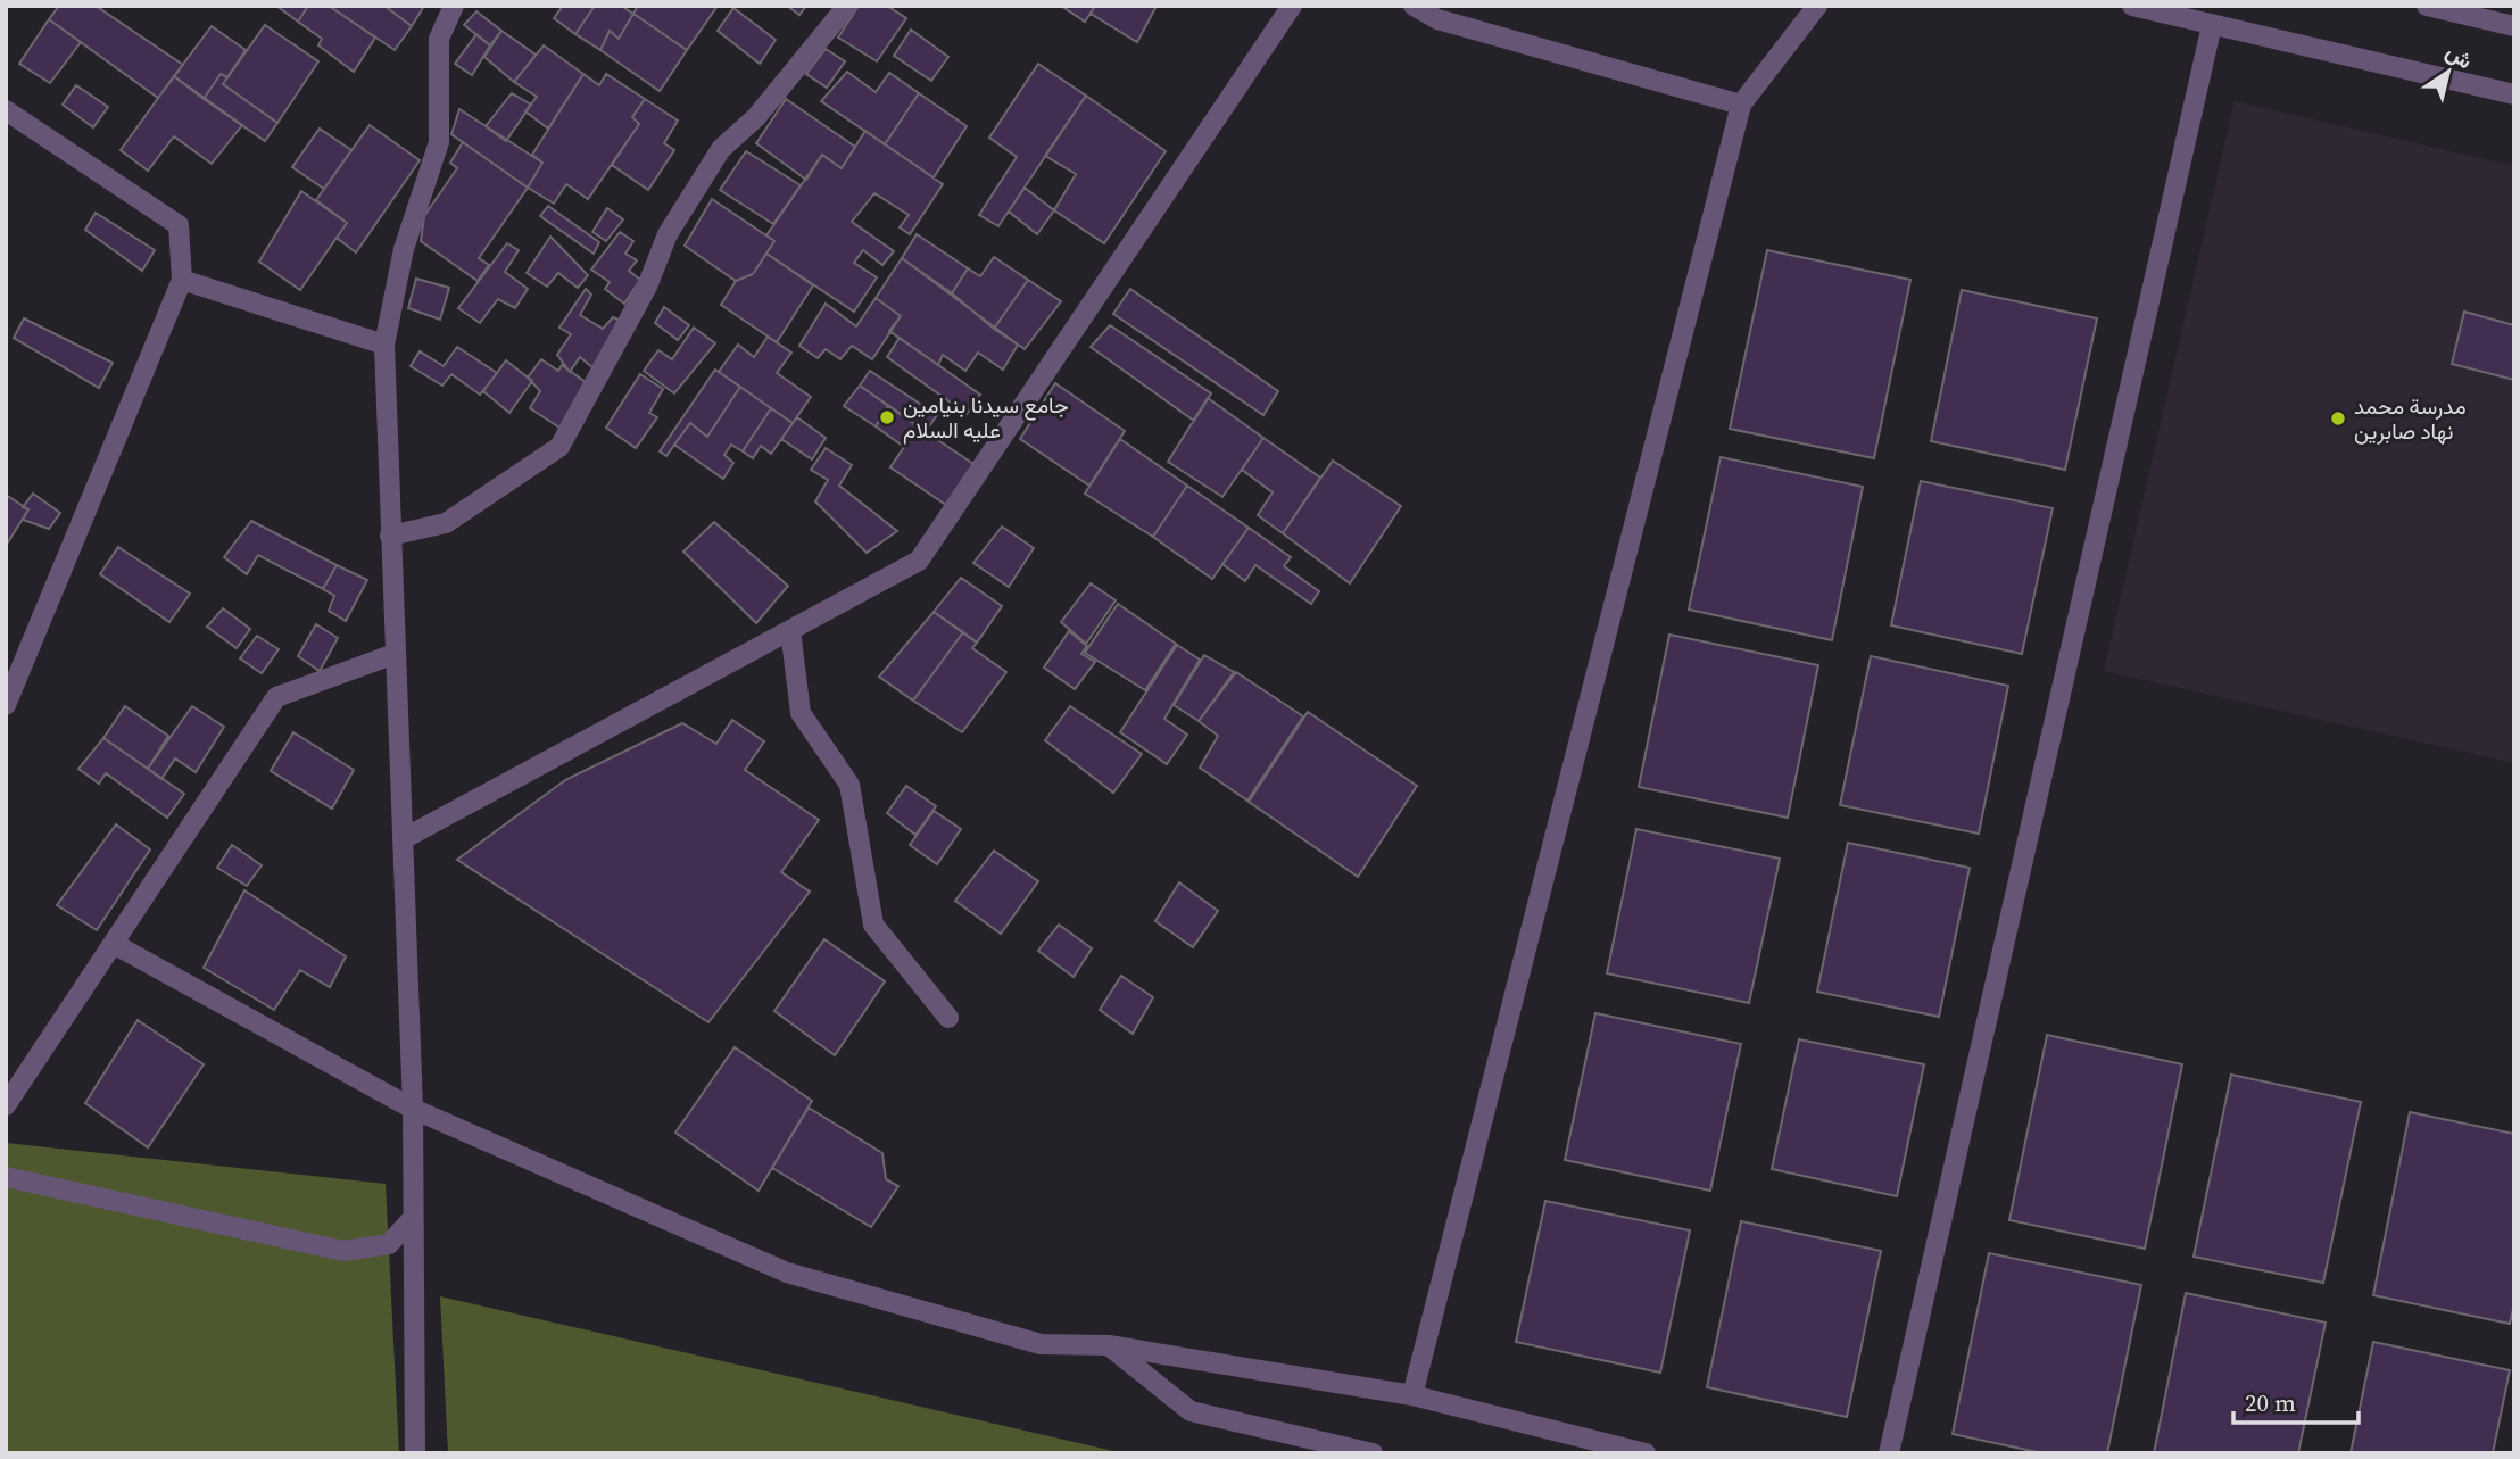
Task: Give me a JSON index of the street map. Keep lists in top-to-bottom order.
{
  "places": ["جامع سيدنا بنيامين عليه السلام", "مدرسة محمد نهاد صابرين"],
  "scale_bar": "20 m",
  "north": "top right"
}
